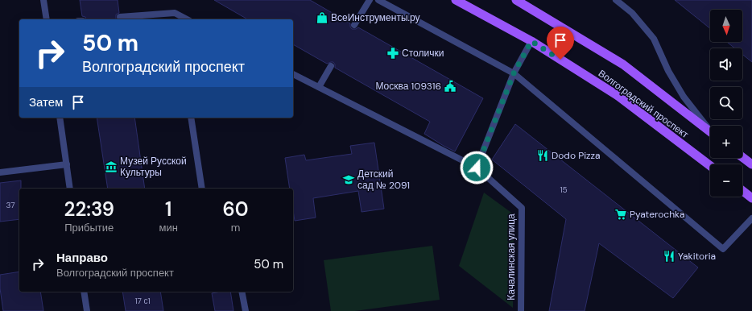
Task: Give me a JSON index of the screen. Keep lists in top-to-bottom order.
{
  "streets": {
    "main road": ["Волгоградский проспект"],
    "street": ["Качалинская улица"]
  },
  "places": {
    "shop": ["ВсеИнструменты.ру"],
    "pharmacy": ["Столички"],
    "public building": ["Москва 109316"],
    "restaurant": ["Dodo Pizza", "Yakitoria"],
    "museum": ["Музей Русской Культуры"],
    "school or university": ["Детский сад № 2091"],
    "supermarket": ["Pyaterochka"]
  },
  "house_numbers": ["15", "37", "17 с1"],
  "north": "bottom",
  "page": {
    "map_buttons": ["+", "−"],
    "turn": ["50 m", "Волгоградский проспект"],
    "then": "Затем",
    "eta": [
      "22:39",
      "Прибытие",
      "1",
      "мин",
      "60",
      "m"
    ],
    "list": [
      {
        "name": "Направо",
        "note": "Волгоградский проспект",
        "value": "50 m"
      }
    ]
  }
}
